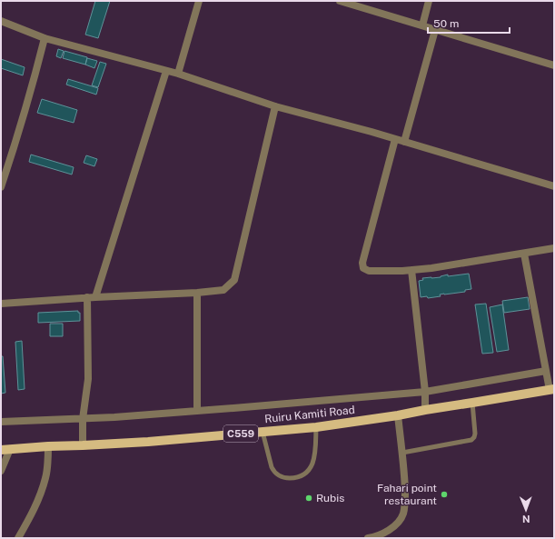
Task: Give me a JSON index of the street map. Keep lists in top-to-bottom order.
{
  "streets": {
    "main road": ["Ruiru Kamiti Road", "C559"]
  },
  "places": ["Fahari point restaurant", "Rubis"],
  "scale_bar": "50 m",
  "north": "bottom"
}
